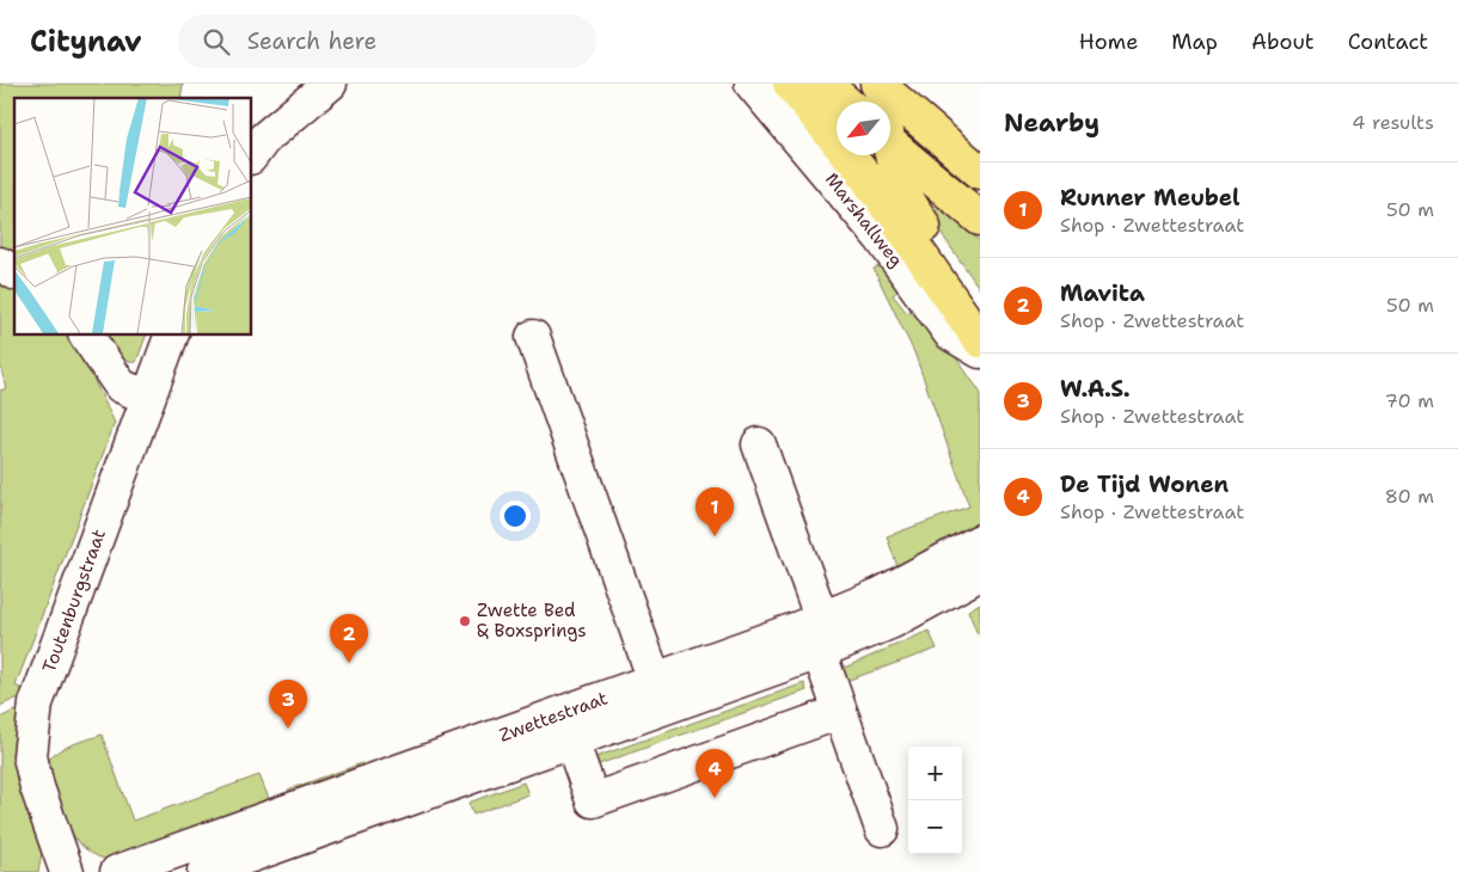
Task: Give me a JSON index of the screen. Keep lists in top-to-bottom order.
{
  "streets": {
    "street": ["Marshallweg", "Toutenburgstraat", "Zwettestraat"]
  },
  "places": ["Zwette Bed & Boxsprings"],
  "north": "bottom left",
  "page": {
    "header": "Citynav",
    "search": "Search here",
    "nav": [
      "Home",
      "Map",
      "About",
      "Contact"
    ],
    "heading": ["Nearby", "4 results"],
    "list": [
      {
        "mark": "1",
        "name": "Runner Meubel",
        "note": "Shop · Zwettestraat",
        "value": "50 m"
      },
      {
        "mark": "2",
        "name": "Mavita",
        "note": "Shop · Zwettestraat",
        "value": "50 m"
      },
      {
        "mark": "3",
        "name": "W.A.S.",
        "note": "Shop · Zwettestraat",
        "value": "70 m"
      },
      {
        "mark": "4",
        "name": "De Tijd Wonen",
        "note": "Shop · Zwettestraat",
        "value": "80 m"
      }
    ],
    "pins": [
      "1",
      "2",
      "3",
      "4"
    ],
    "map_buttons": ["+", "−"]
  }
}
